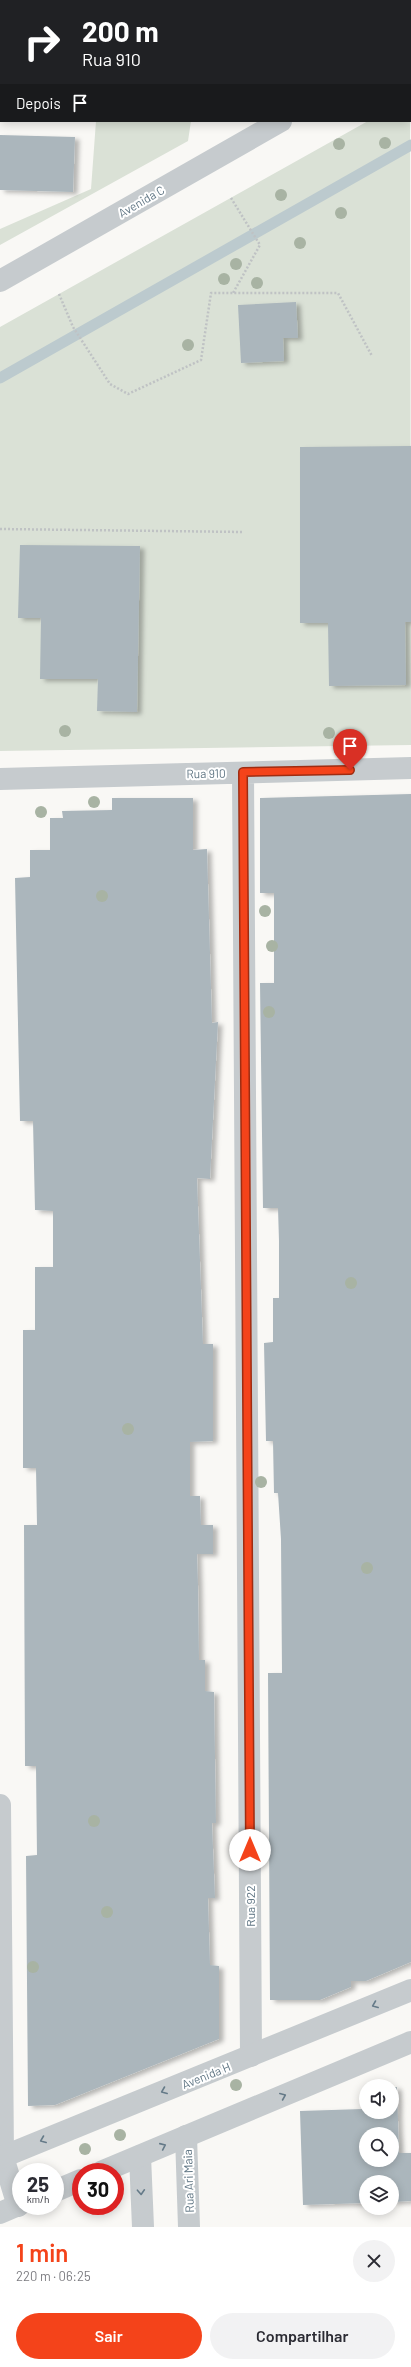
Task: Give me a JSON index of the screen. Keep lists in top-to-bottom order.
{
  "streets": {
    "street": [
      "Avenida C",
      "Rua 910",
      "Rua 922",
      "Avenida H",
      "Rua Ari Maia"
    ]
  },
  "crossings": [
    ["Rua 910", "Rua 922"],
    ["Rua 922", "Avenida H"]
  ],
  "page": {
    "turn": ["200 m", "Rua 910"],
    "then": "Depois",
    "speed": "25 km/h",
    "limit": "30",
    "heading": ["1 min", "220 m · 06:25"],
    "buttons": ["Sair", "Compartilhar"]
  }
}
